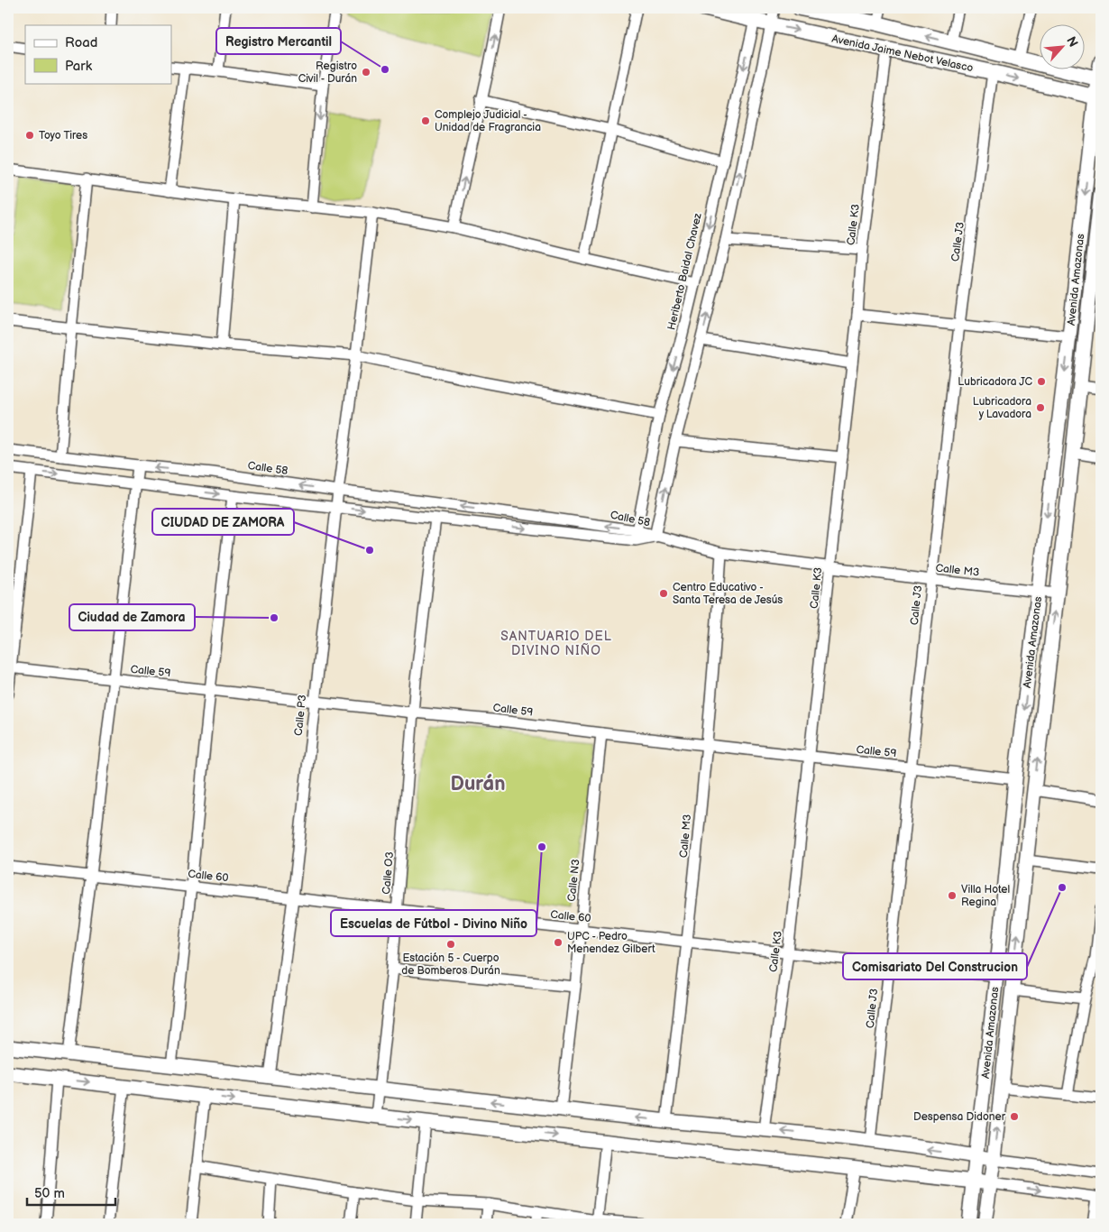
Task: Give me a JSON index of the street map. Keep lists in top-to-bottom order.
{
  "streets": {
    "main road": ["Avenida Jaime Nebot Velasco"],
    "street": [
      "Calle K3",
      "Calle J3",
      "Heriberto Baidal Chavez",
      "Avenida Amazonas",
      "Calle 58",
      "Calle M3",
      "Calle 59",
      "Calle P3",
      "Calle O3",
      "Calle 60",
      "Calle N3"
    ]
  },
  "crossings": [
    ["Avenida Jaime Nebot Velasco", "Calle K3"],
    ["Avenida Jaime Nebot Velasco", "Calle J3"],
    ["Avenida Jaime Nebot Velasco", "Heriberto Baidal Chavez"],
    ["Avenida Jaime Nebot Velasco", "Avenida Amazonas"],
    ["Calle K3", "Calle M3"],
    ["Calle K3", "Calle 59"],
    ["Calle K3", "Calle 60"],
    ["Calle J3", "Calle M3"],
    ["Calle J3", "Calle 59"],
    ["Calle J3", "Calle 60"],
    ["Heriberto Baidal Chavez", "Calle 58"],
    ["Avenida Amazonas", "Calle M3"],
    ["Avenida Amazonas", "Calle 59"],
    ["Avenida Amazonas", "Calle 60"],
    ["Calle 58", "Calle M3"],
    ["Calle 58", "Calle P3"],
    ["Calle 58", "Calle O3"],
    ["Calle M3", "Calle 59"],
    ["Calle M3", "Calle 60"],
    ["Calle 59", "Calle P3"],
    ["Calle 59", "Calle O3"],
    ["Calle 59", "Calle N3"],
    ["Calle P3", "Calle 60"],
    ["Calle O3", "Calle 60"],
    ["Calle 60", "Calle N3"]
  ],
  "districts": ["SANTUARIO DEL DIVINO NIÑO", "Durán"],
  "places": [
    "Registro Mercantil",
    "Registro Civil - Durán",
    "Complejo Judicial - Unidad de Fragrancia",
    "Toyo Tires",
    "Lubricadora JC",
    "Lubricadora y Lavadora",
    "CIUDAD DE ZAMORA",
    "Centro Educativo - Santa Teresa de Jesús",
    "Ciudad de Zamora",
    "Escuelas de Fútbol - Divino Niño",
    "Comisariato Del Construcion",
    "Villa Hotel Regina",
    "UPC - Pedro Menendez Gilbert",
    "Estación 5 - Cuerpo de Bomberos Durán",
    "Despensa Didoner"
  ],
  "legend": ["Road", "Park"],
  "scale_bar": "50 m",
  "north": "top right"
}
